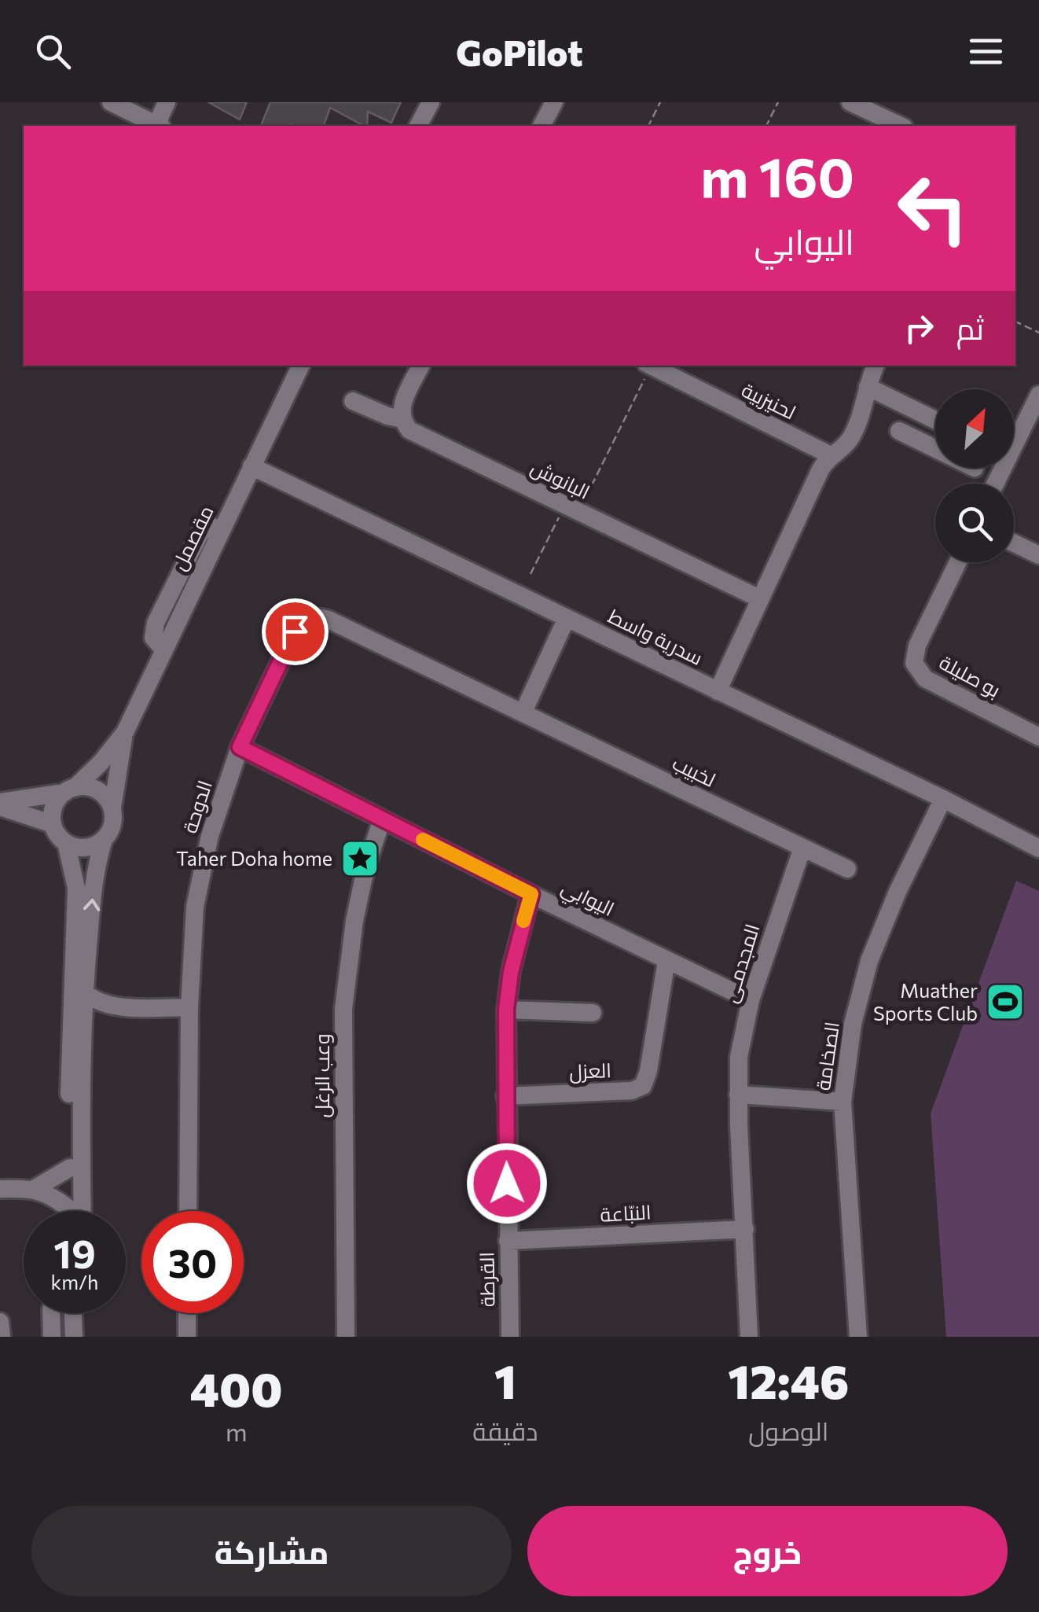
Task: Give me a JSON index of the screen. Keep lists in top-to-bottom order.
{
  "streets": {
    "street": [
      "لحنيزبية",
      "البانوش",
      "مقصمل",
      "سدرية واسط",
      "بو صليلة",
      "لخبيب",
      "الدوحة",
      "اليوابي",
      "المجدمـى",
      "الصخامة",
      "العزل",
      "وعب الرغل",
      "النبّاعة",
      "القرطة"
    ]
  },
  "crossings": [
    ["مقصمل", "سدرية واسط"],
    ["سدرية واسط", "الصخامة"],
    ["لخبيب", "الدوحة"],
    ["لخبيب", "المجدمـى"],
    ["الدوحة", "اليوابي"],
    ["اليوابي", "المجدمـى"],
    ["اليوابي", "العزل"],
    ["اليوابي", "وعب الرغل"],
    ["اليوابي", "القرطة"],
    ["المجدمـى", "النبّاعة"],
    ["العزل", "القرطة"],
    ["النبّاعة", "القرطة"]
  ],
  "places": {
    "place": ["Taher Doha home"],
    "sports": ["Muather Sports Club"]
  },
  "north": "top right",
  "page": {
    "header": "GoPilot",
    "turn": ["160 m", "اليوابي"],
    "then": "ثم",
    "speed": "19 km/h",
    "limit": "30",
    "eta": [
      "12:46",
      "الوصول",
      "1",
      "دقيقة",
      "400",
      "m"
    ],
    "buttons": ["خروج", "مشاركة"]
  }
}
